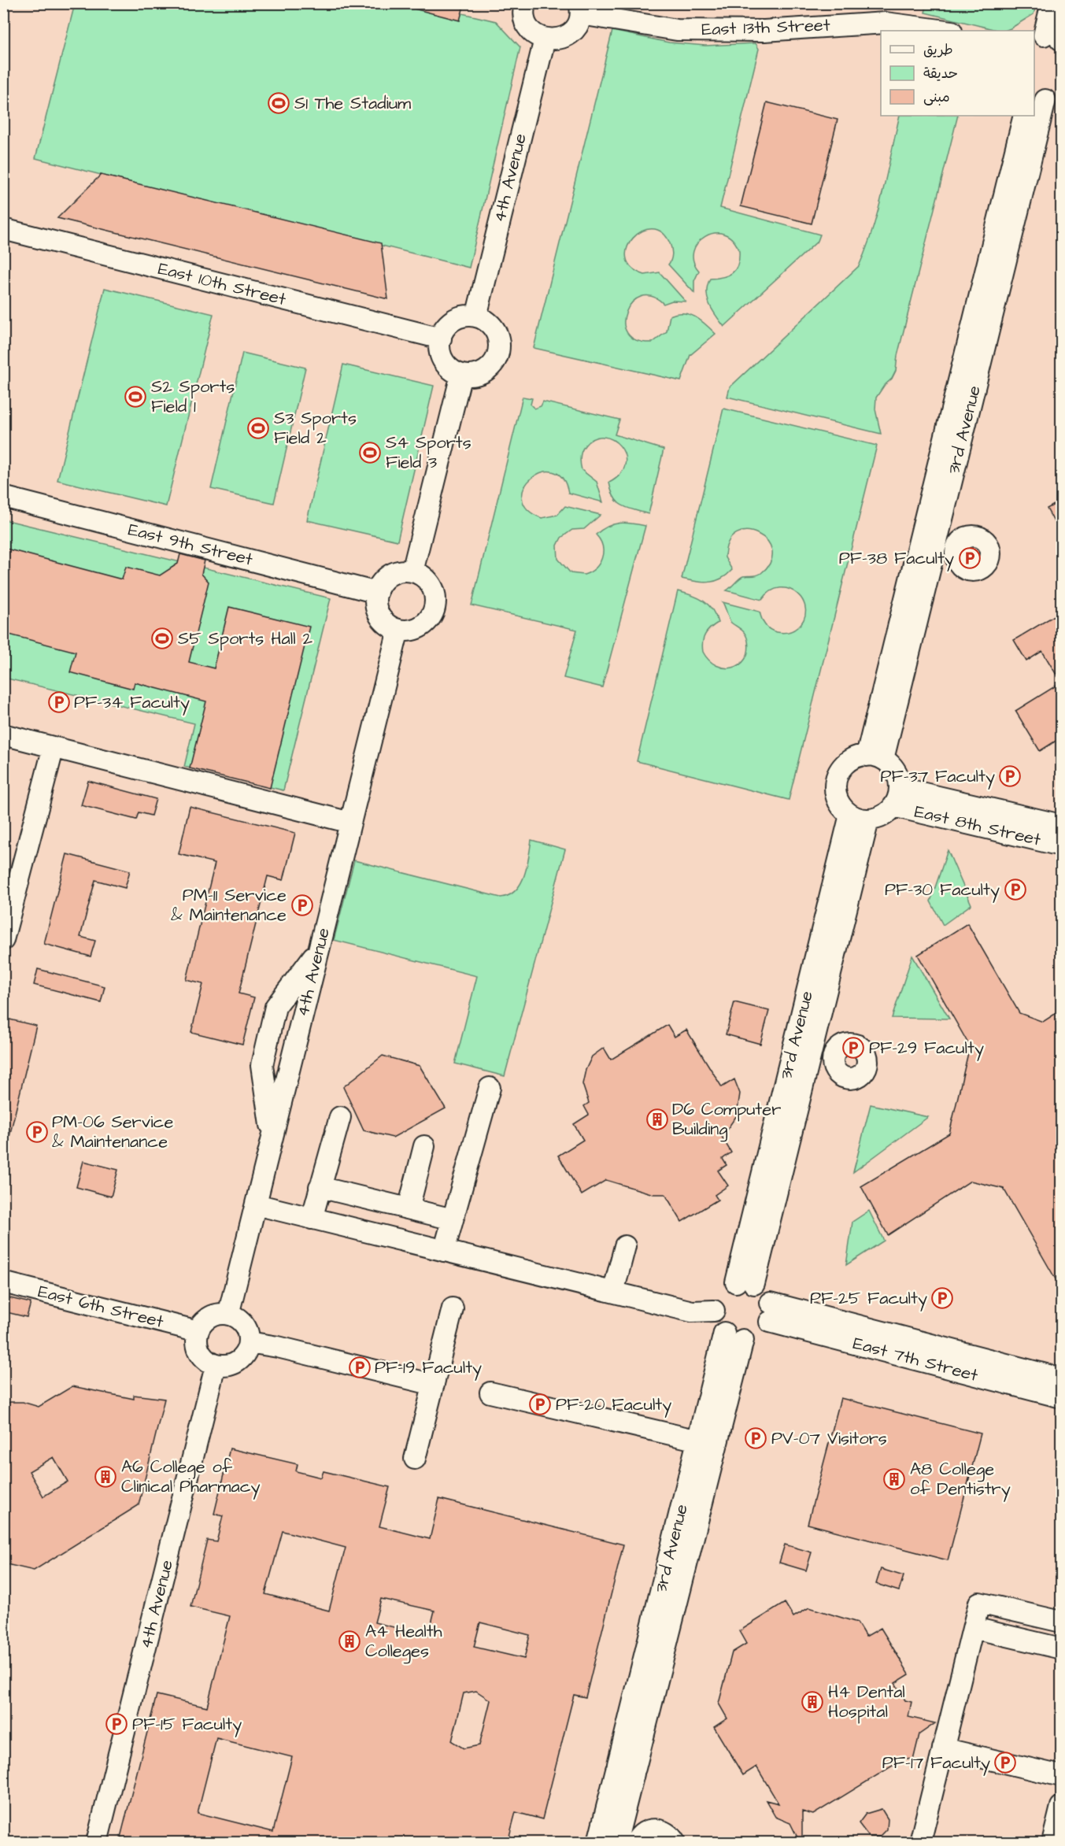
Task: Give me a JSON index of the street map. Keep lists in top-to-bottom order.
{
  "streets": {
    "lane": [
      "East 13th Street",
      "4th Avenue",
      "East 10th Street",
      "3rd Avenue",
      "East 9th Street",
      "East 8th Street",
      "East 6th Street",
      "East 7th Street"
    ]
  },
  "crossings": [
    ["4th Avenue", "East 10th Street"],
    ["4th Avenue", "East 9th Street"],
    ["4th Avenue", "East 6th Street"],
    ["3rd Avenue", "East 8th Street"],
    ["3rd Avenue", "East 7th Street"]
  ],
  "places": {
    "sports": [
      "S1 The Stadium",
      "S2 Sports Field 1",
      "S3 Sports Field 2",
      "S4 Sports Field 3",
      "S5 Sports Hall 2"
    ],
    "parking": [
      "PF-38 Faculty",
      "PF-34 Faculty",
      "PF-37 Faculty",
      "PF-30 Faculty",
      "PM-11 Service & Maintenance",
      "PF-29 Faculty",
      "PM-06 Service & Maintenance",
      "PF-25 Faculty",
      "PF-19 Faculty",
      "PF-20 Faculty",
      "PV-07 Visitors",
      "PF-15 Faculty",
      "PF-17 Faculty"
    ],
    "building": [
      "D6 Computer Building",
      "A6 College of Clinical Pharmacy",
      "A8 College of Dentistry",
      "A4 Health Colleges",
      "H4 Dental Hospital"
    ]
  },
  "legend": ["طريق", "حديقة", "مبنى"]
}
